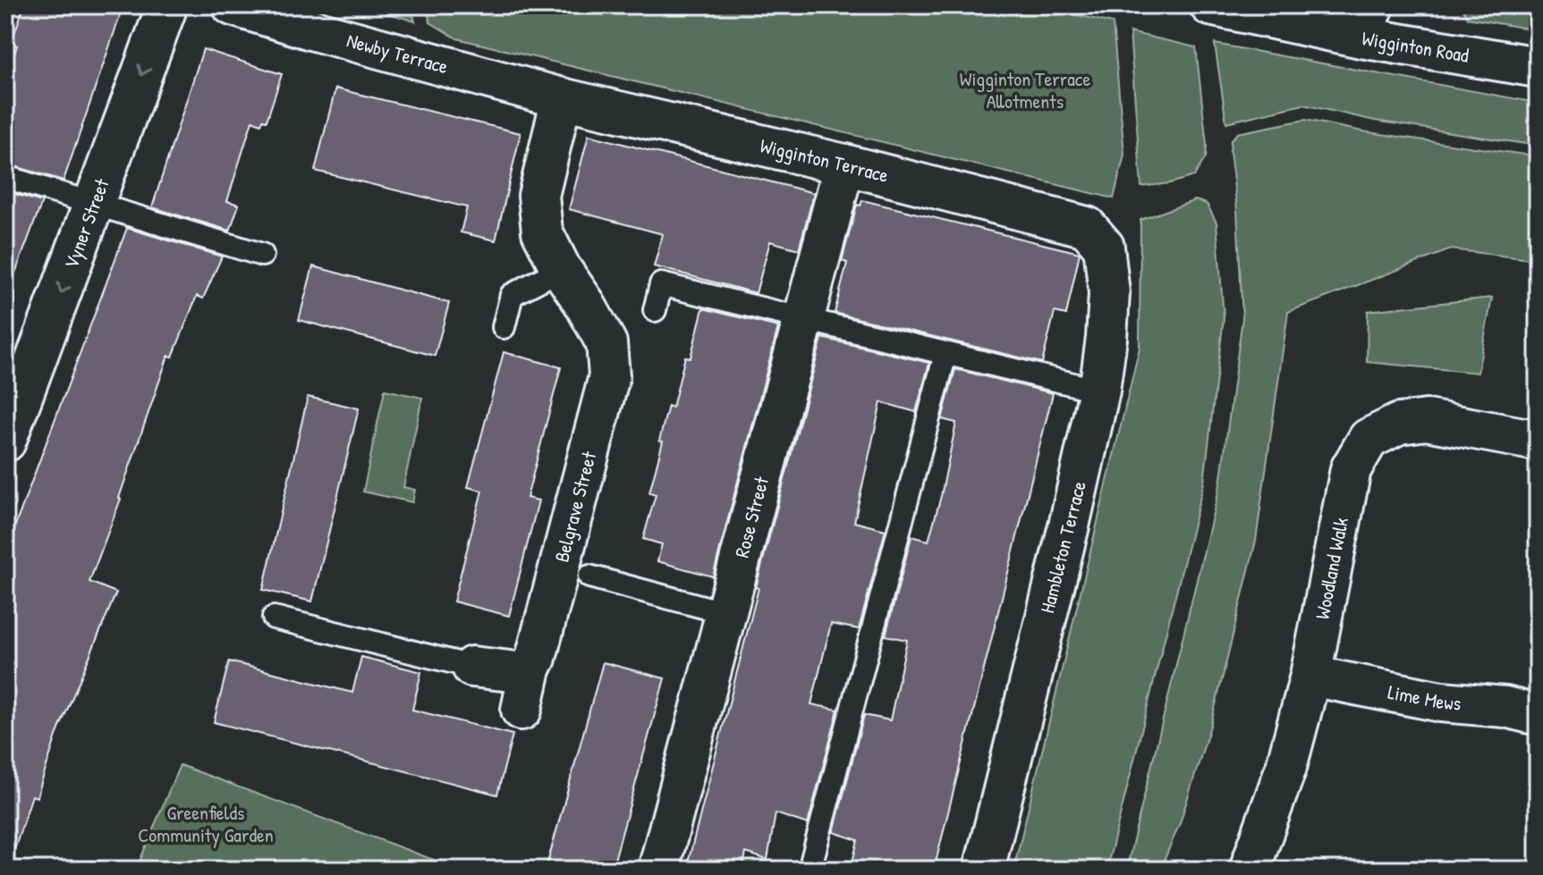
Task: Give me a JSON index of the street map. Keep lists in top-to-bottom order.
{
  "streets": {
    "street": [
      "Wigginton Road",
      "Newby Terrace",
      "Wigginton Terrace",
      "Vyner Street",
      "Belgrave Street",
      "Rose Street",
      "Hambleton Terrace",
      "Woodland Walk",
      "Lime Mews"
    ]
  },
  "crossings": [
    ["Newby Terrace", "Wigginton Terrace"],
    ["Newby Terrace", "Belgrave Street"],
    ["Wigginton Terrace", "Belgrave Street"],
    ["Wigginton Terrace", "Rose Street"],
    ["Wigginton Terrace", "Hambleton Terrace"],
    ["Woodland Walk", "Lime Mews"]
  ],
  "one_way": ["Vyner Street"],
  "parks": ["Wigginton Terrace Allotments", "Greenfields Community Garden"]
}
